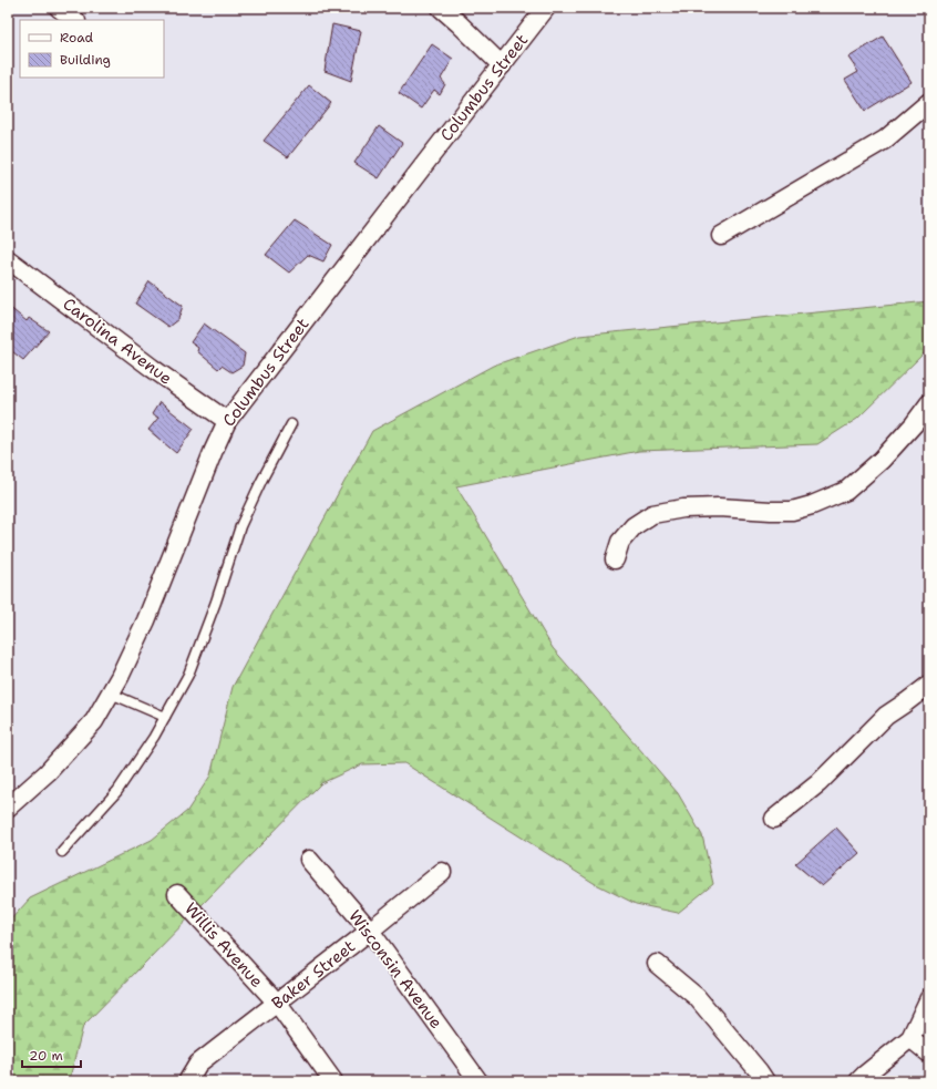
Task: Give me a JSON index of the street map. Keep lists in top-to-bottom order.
{
  "streets": {
    "street": [
      "Columbus Street",
      "Carolina Avenue",
      "Willis Avenue",
      "Wisconsin Avenue",
      "Baker Street"
    ]
  },
  "crossings": [
    ["Columbus Street", "Carolina Avenue"],
    ["Willis Avenue", "Baker Street"],
    ["Wisconsin Avenue", "Baker Street"]
  ],
  "legend": ["Road", "Building"],
  "scale_bar": "20 m"
}
